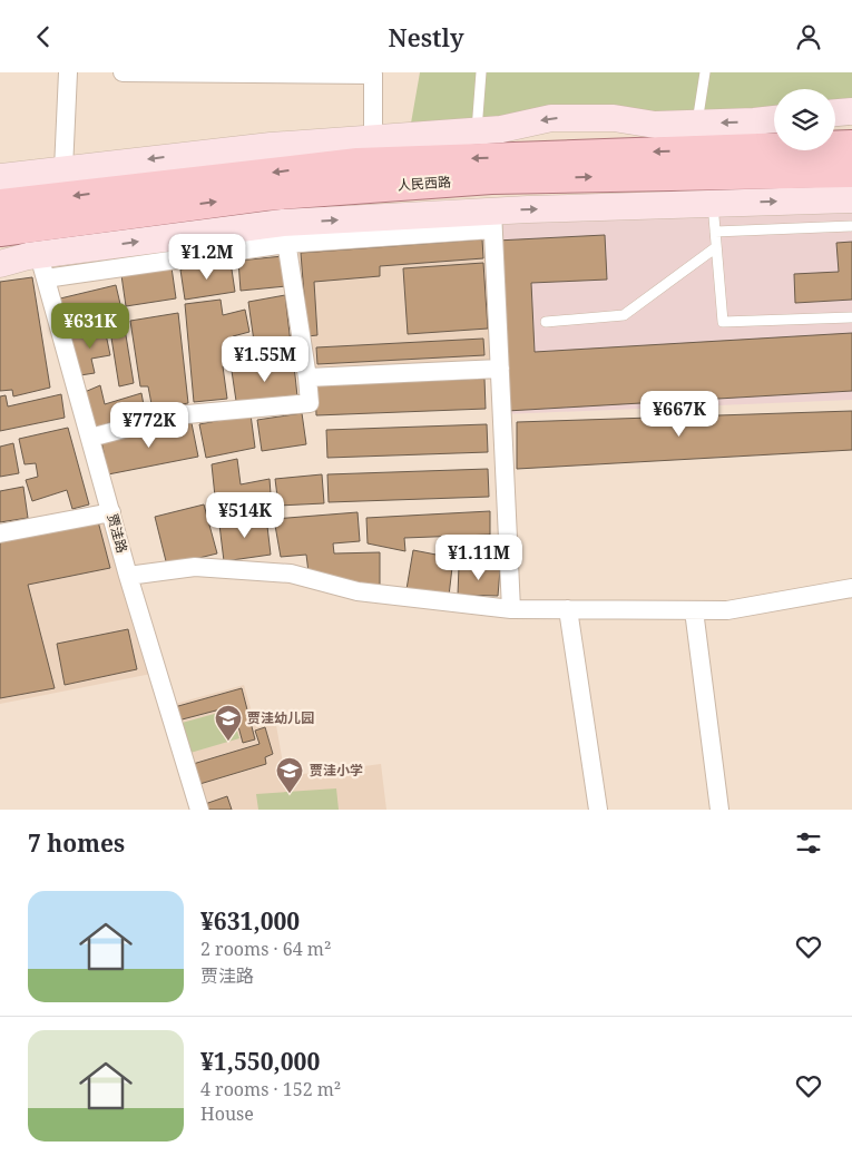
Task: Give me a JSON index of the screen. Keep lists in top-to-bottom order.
{
  "streets": {
    "main road": ["人民西路"],
    "street": ["贾洼路"]
  },
  "places": {
    "school or university": ["贾洼幼儿园", "贾洼小学"]
  },
  "page": {
    "header": "Nestly",
    "price": [
      "¥1.2M",
      "¥631K",
      "¥1.55M",
      "¥667K",
      "¥772K",
      "¥514K",
      "¥1.11M"
    ],
    "heading": "7 homes",
    "list": [
      {
        "name": "¥631,000",
        "note": "2 rooms · 64 m² · 贾洼路"
      },
      {
        "name": "¥1,550,000",
        "note": "4 rooms · 152 m² · House"
      }
    ]
  }
}
